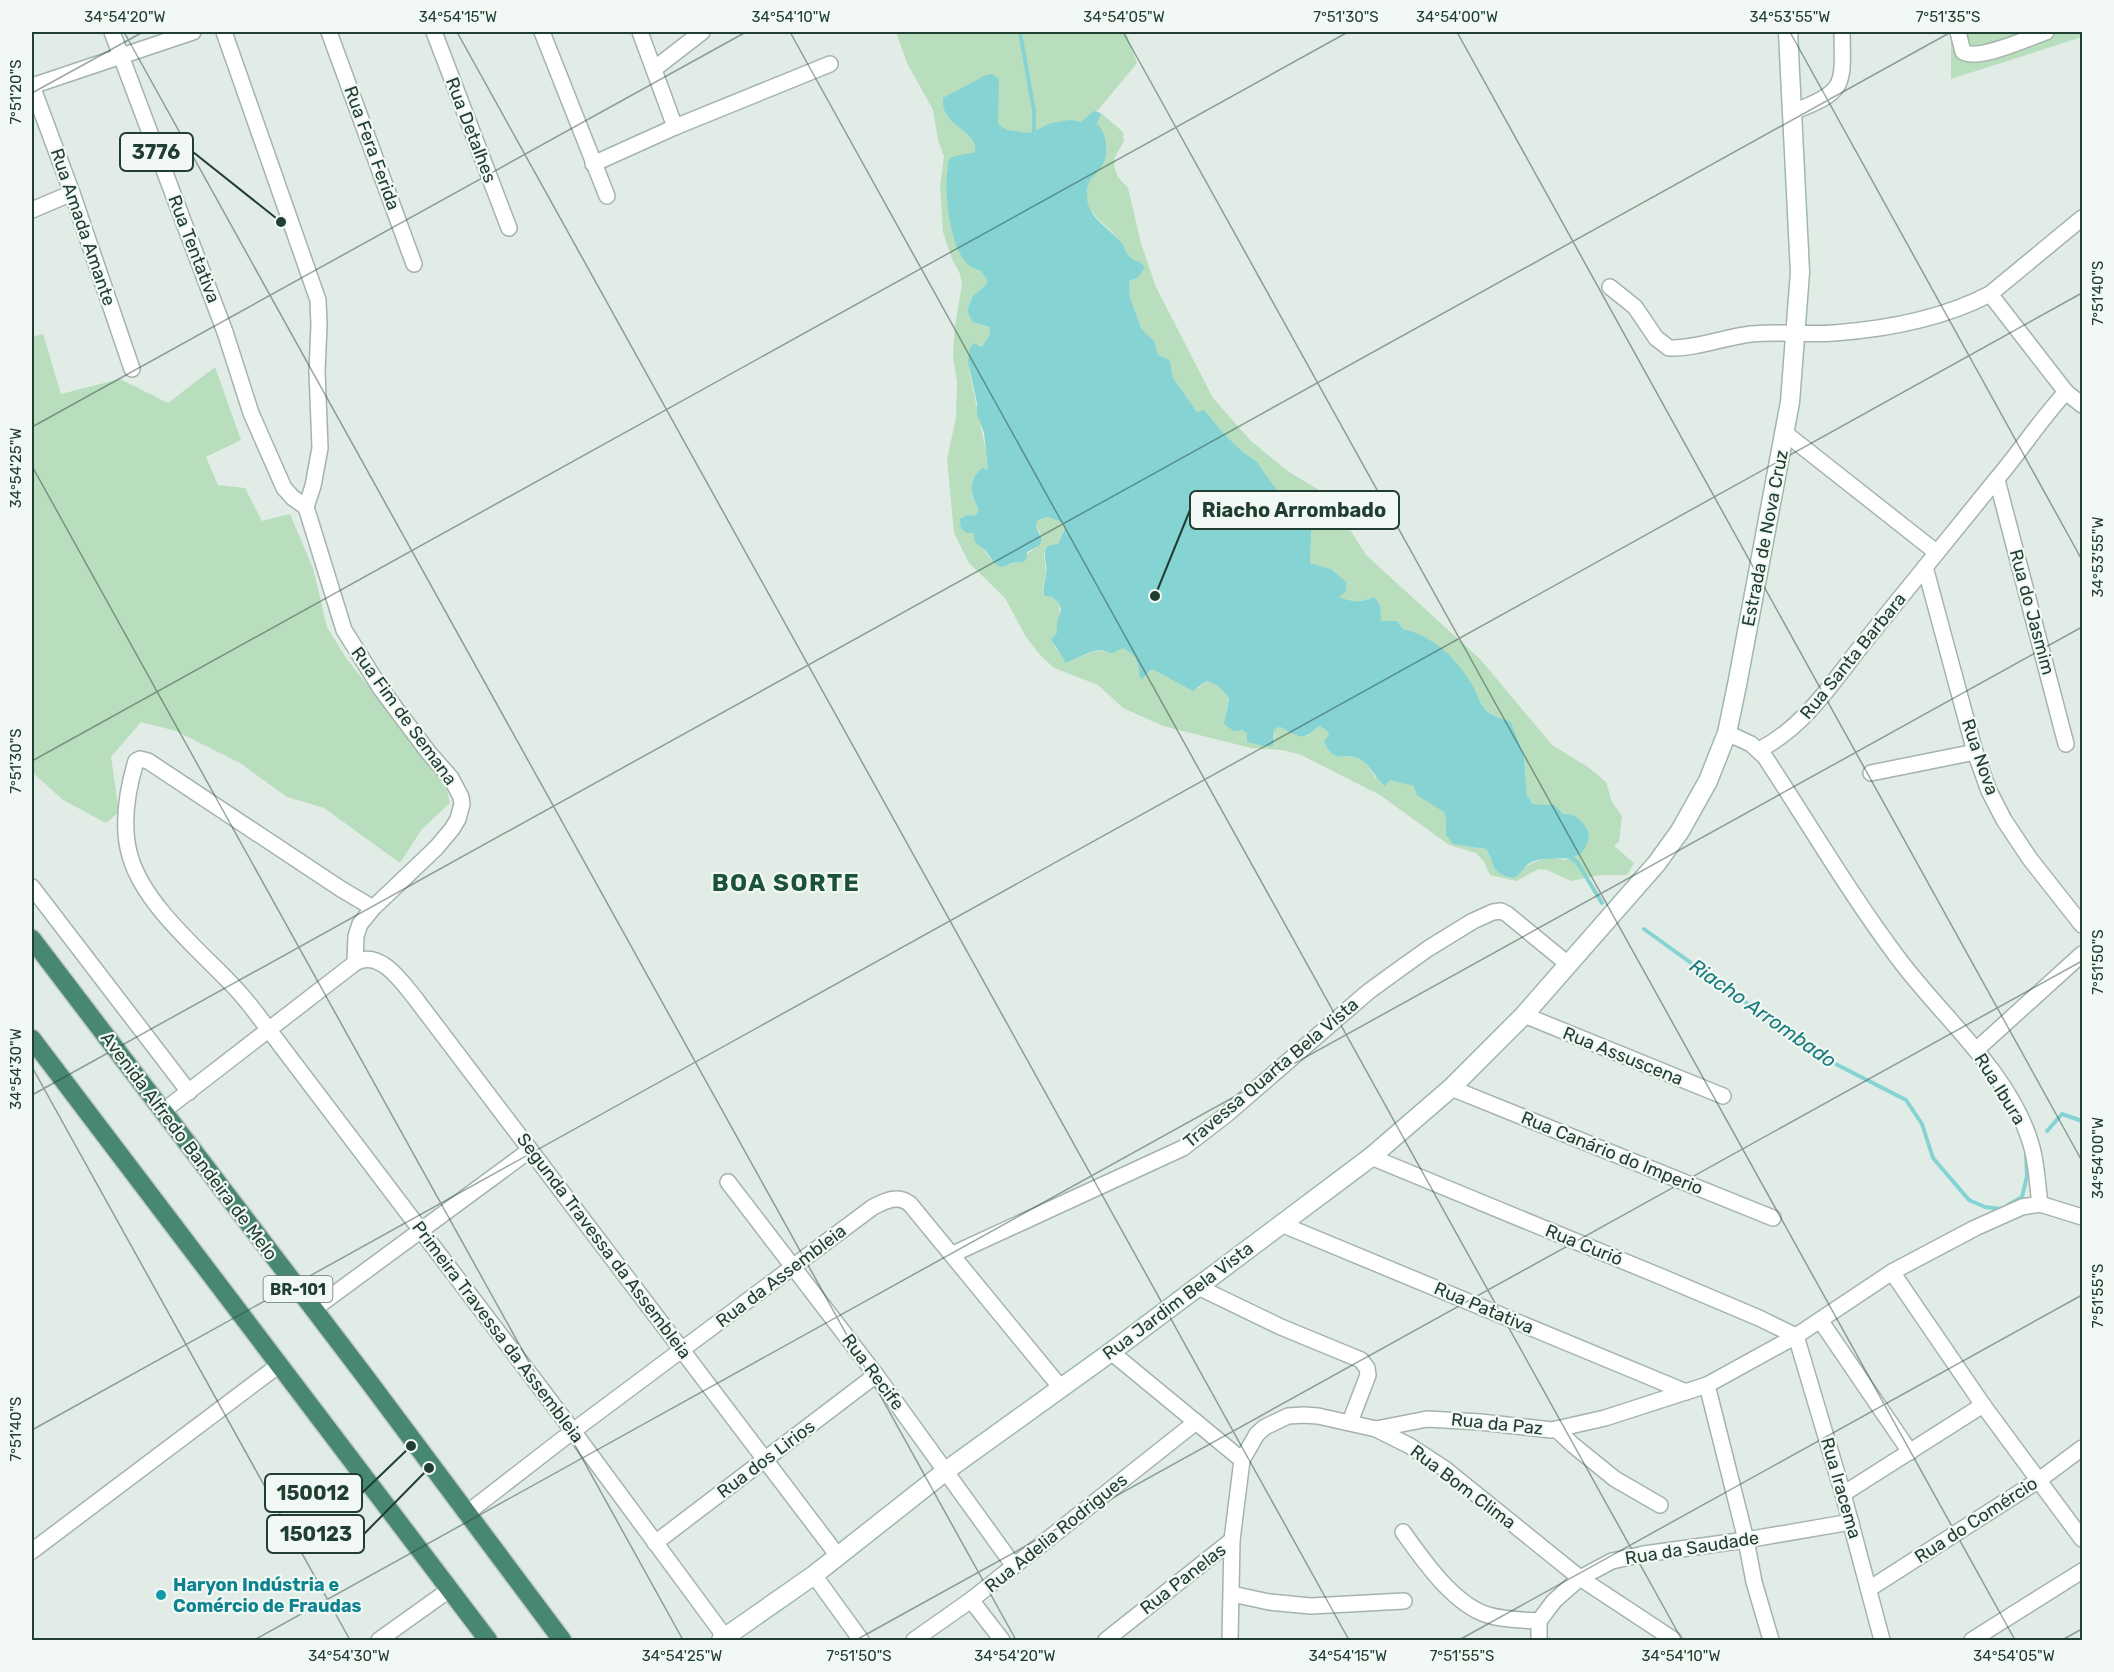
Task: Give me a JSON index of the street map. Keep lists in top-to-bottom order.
{
  "streets": {
    "highway": ["Avenida Alfredo Bandeira de Melo", "BR-101"],
    "main road": ["Estrada de Nova Cruz", "Rua Jardim Bela Vista"],
    "street": [
      "Rua Detalhes",
      "Rua Fera Ferida",
      "Rua Amada Amante",
      "Rua Tentativa",
      "Rua do Jasmim",
      "Rua Santa Barbara",
      "Rua Fim de Semana",
      "Rua Nova",
      "Rua Assuscena",
      "Travessa Quarta Bela Vista",
      "Rua Ibura",
      "Rua Canário do Imperio",
      "Rua Curió",
      "Segunda Travessa da Assembleia",
      "Rua da Assembleia",
      "Rua Patativa",
      "Primeira Travessa da Assembleia",
      "Rua Recife",
      "Rua da Paz",
      "Rua dos Lirios",
      "Rua Bom Clima",
      "Rua Iracema",
      "Rua do Comércio",
      "Rua Adelia Rodrigues",
      "Rua da Saudade",
      "Rua Panelas"
    ]
  },
  "crossings": [
    ["Rua Tentativa", "Rua Fim de Semana"],
    ["Estrada de Nova Cruz", "Rua Ibura"],
    ["Estrada de Nova Cruz", "Rua Jardim Bela Vista"],
    ["Rua do Jasmim", "Rua Santa Barbara"],
    ["Rua Santa Barbara", "Rua Nova"],
    ["Rua Santa Barbara", "Rua Ibura"],
    ["Rua Fim de Semana", "Segunda Travessa da Assembleia"],
    ["Rua Fim de Semana", "Primeira Travessa da Assembleia"],
    ["Rua Assuscena", "Rua Jardim Bela Vista"],
    ["Travessa Quarta Bela Vista", "Rua da Assembleia"],
    ["Travessa Quarta Bela Vista", "Rua Jardim Bela Vista"],
    ["Avenida Alfredo Bandeira de Melo", "Rua da Assembleia"],
    ["Rua Canário do Imperio", "Rua Jardim Bela Vista"],
    ["Rua Curió", "Rua Jardim Bela Vista"],
    ["Rua Curió", "Rua Iracema"],
    ["Segunda Travessa da Assembleia", "Rua da Assembleia"],
    ["Segunda Travessa da Assembleia", "Rua Jardim Bela Vista"],
    ["Segunda Travessa da Assembleia", "Rua dos Lirios"],
    ["Rua da Assembleia", "Rua Jardim Bela Vista"],
    ["Rua da Assembleia", "Primeira Travessa da Assembleia"],
    ["Rua da Assembleia", "Rua Recife"],
    ["Rua Jardim Bela Vista", "Rua Patativa"],
    ["Rua Jardim Bela Vista", "Primeira Travessa da Assembleia"],
    ["Rua Jardim Bela Vista", "Rua Recife"],
    ["Rua Patativa", "Rua da Paz"],
    ["Primeira Travessa da Assembleia", "Rua dos Lirios"],
    ["Rua Recife", "Rua dos Lirios"],
    ["Rua Recife", "Rua Adelia Rodrigues"],
    ["Rua da Paz", "Rua Bom Clima"],
    ["Rua Bom Clima", "Rua da Saudade"],
    ["Rua Iracema", "Rua do Comércio"],
    ["Rua Iracema", "Rua da Saudade"]
  ],
  "districts": ["BOA SORTE"],
  "water": ["Riacho Arrombado"],
  "places": [
    "3776",
    "Riacho Arrombado",
    "150012",
    "150123",
    "Haryon Indústria e Comércio de Fraudas"
  ],
  "coordinates": [
    "34°54'20\"W",
    "34°54'15\"W",
    "34°54'10\"W",
    "34°54'05\"W",
    "7°51'30\"S",
    "34°54'00\"W",
    "34°53'55\"W",
    "7°51'35\"S",
    "7°51'20\"S",
    "7°51'40\"S",
    "34°54'25\"W",
    "7°51'50\"S",
    "34°54'30\"W",
    "7°51'55\"S"
  ]
}
